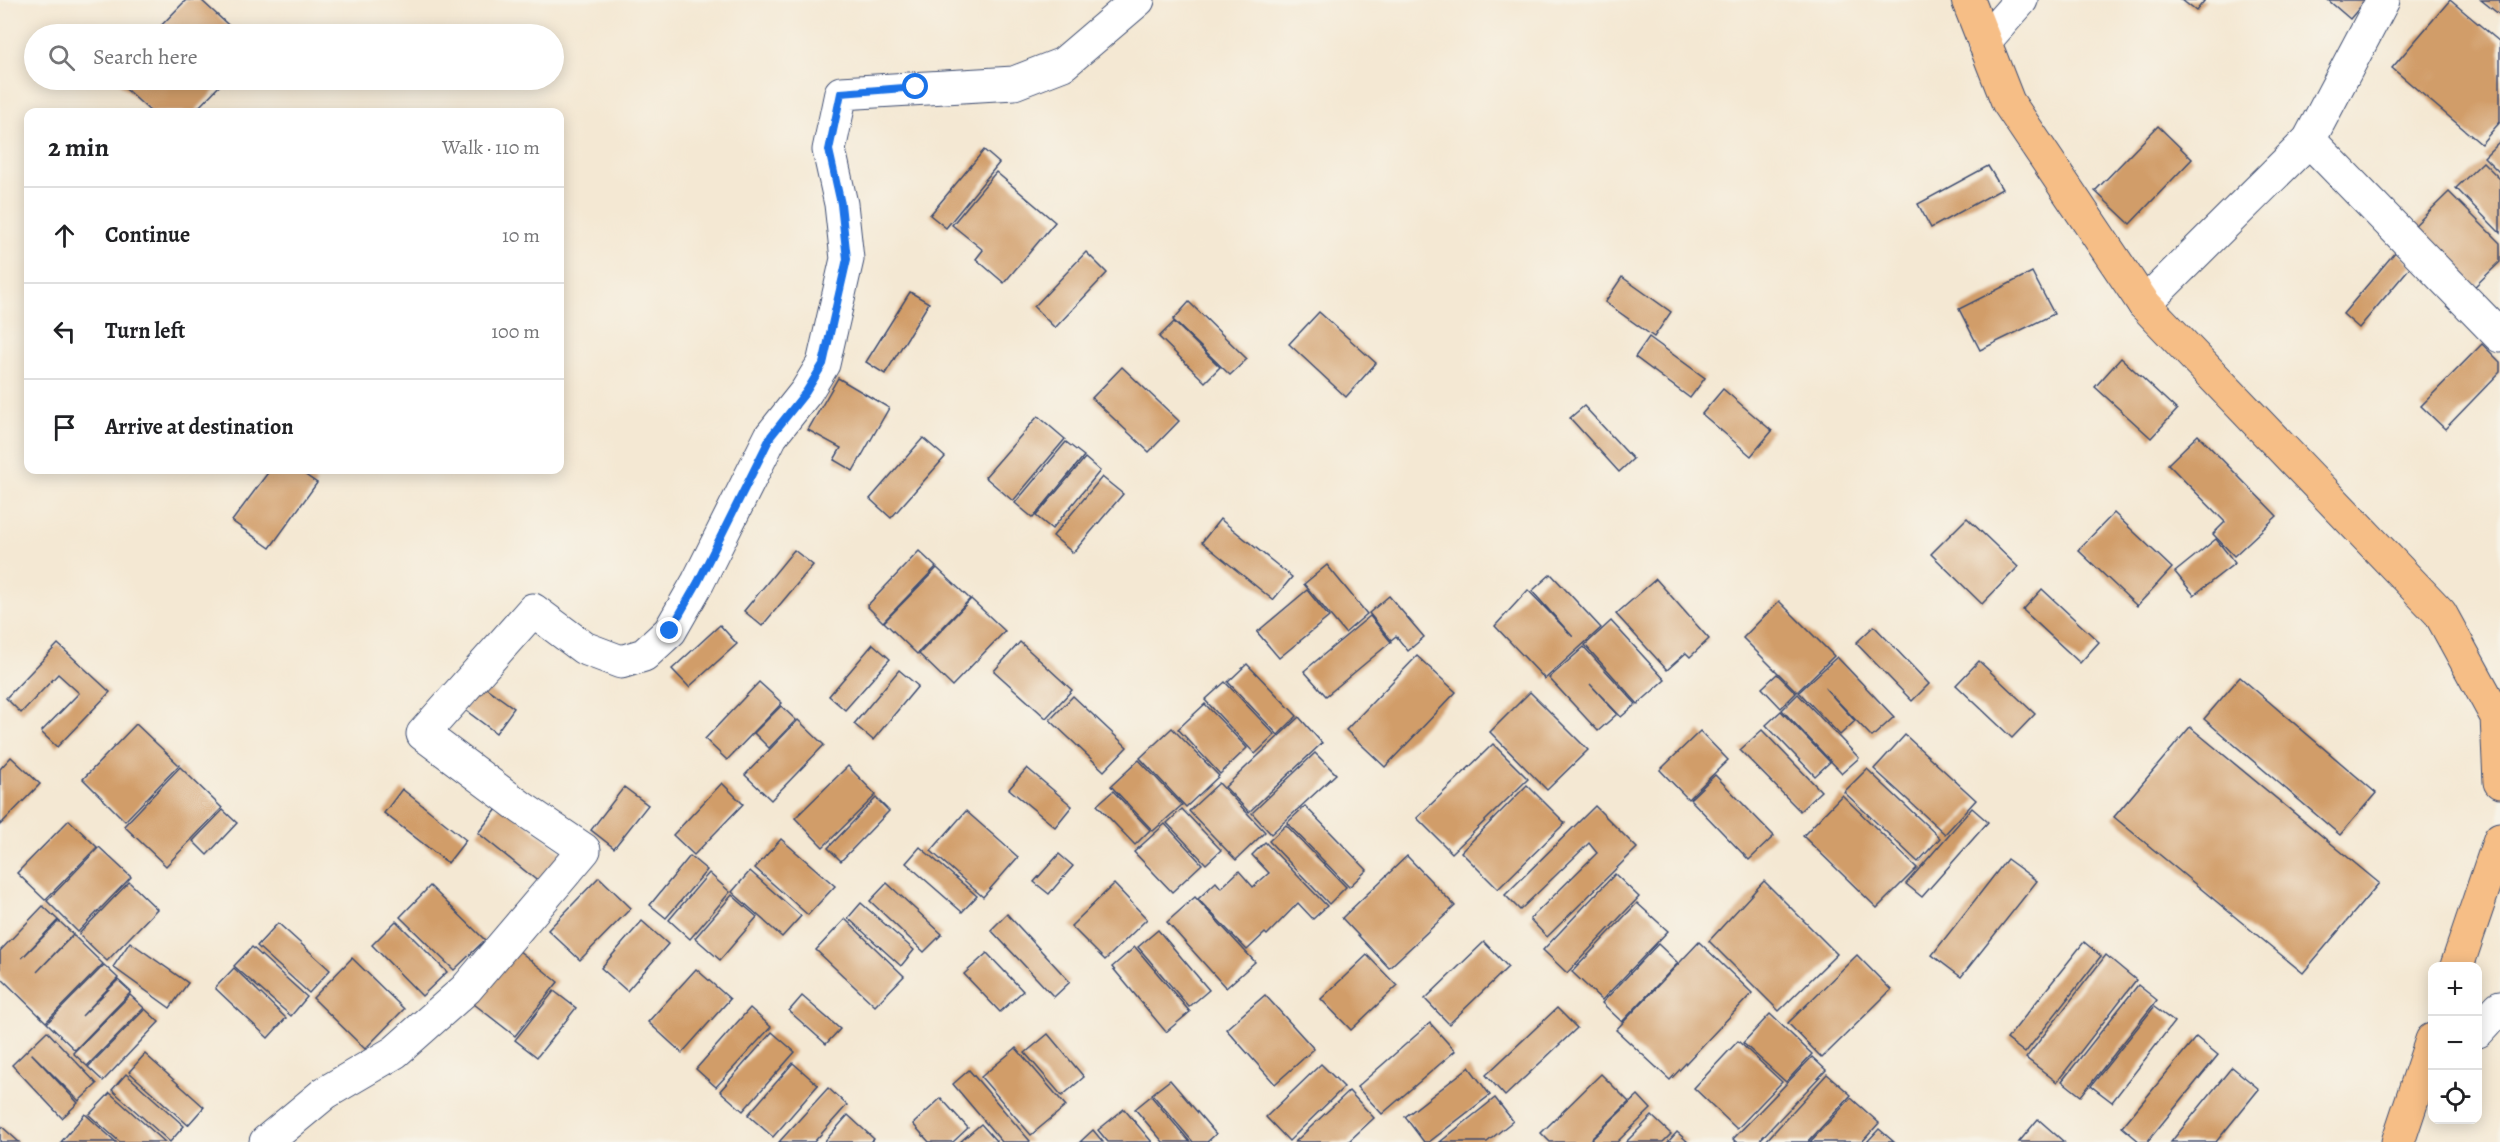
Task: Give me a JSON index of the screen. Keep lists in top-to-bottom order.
{
  "page": {
    "search": "Search here",
    "heading": ["2 min", "Walk · 110 m"],
    "list": [
      ["Continue", "10 m"],
      ["Turn left", "100 m"],
      "Arrive at destination"
    ],
    "map_buttons": ["+", "−"]
  }
}
